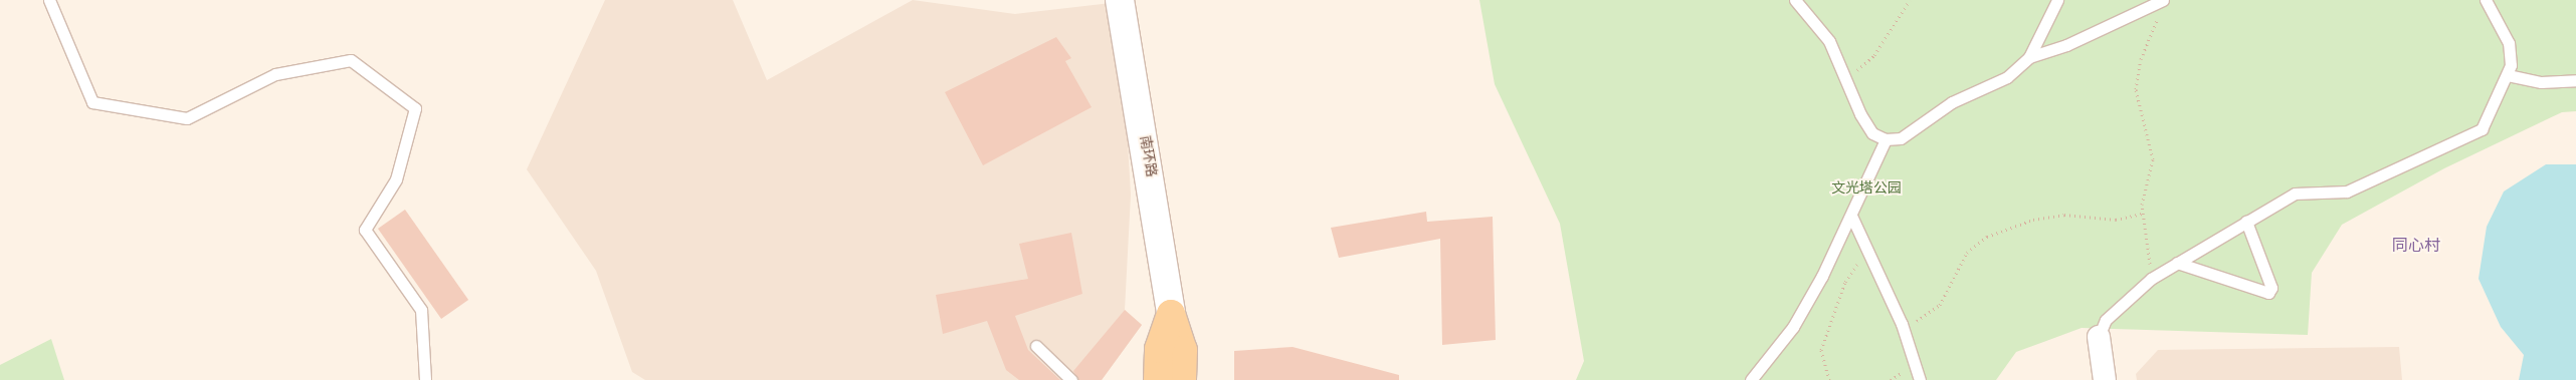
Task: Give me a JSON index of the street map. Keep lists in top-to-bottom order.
{
  "streets": {
    "main road": ["南环路"]
  },
  "districts": ["同心村"],
  "parks": ["文光塔公园"]
}
